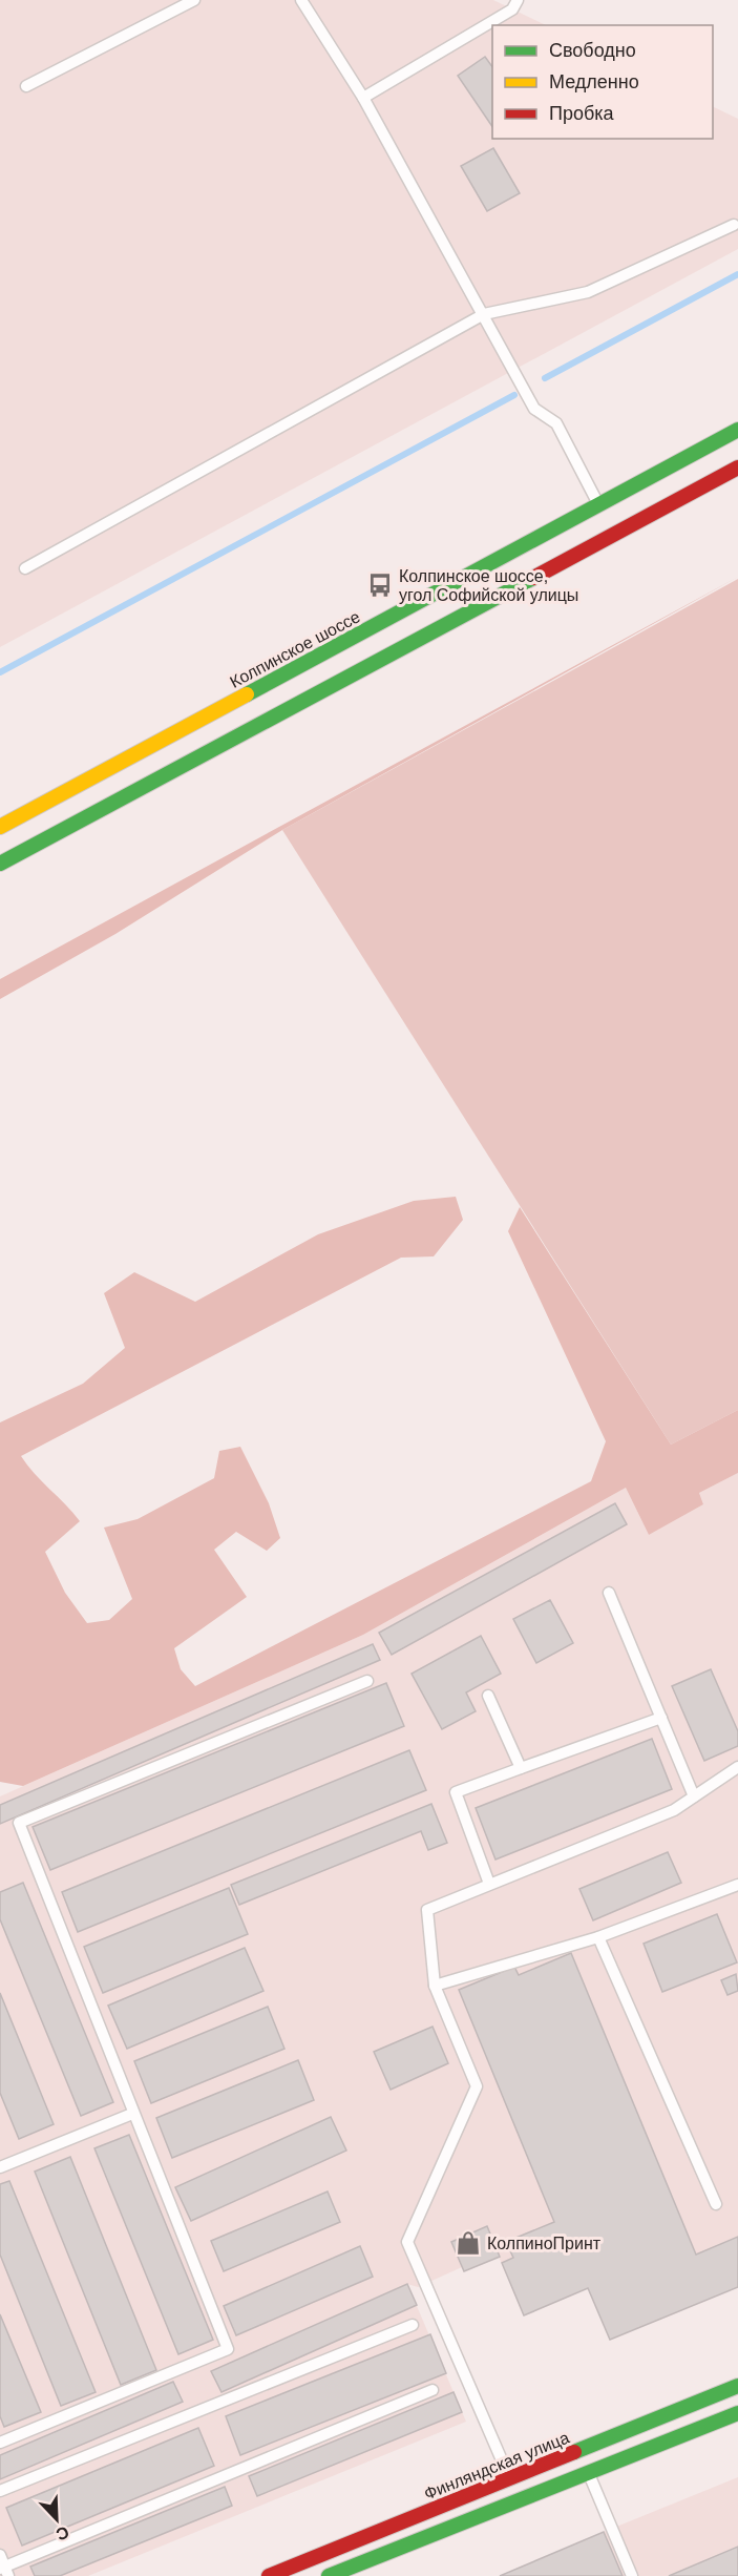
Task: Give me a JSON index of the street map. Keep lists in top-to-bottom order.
{
  "streets": {
    "main road": ["Колпинское шоссе", "Финляндская улица"]
  },
  "places": {
    "bus stop": ["Колпинское шоссе, угол Софийской улицы"],
    "shop": ["КолпиноПринт"]
  },
  "legend": ["Свободно", "Медленно", "Пробка"],
  "north": "bottom right"
}
